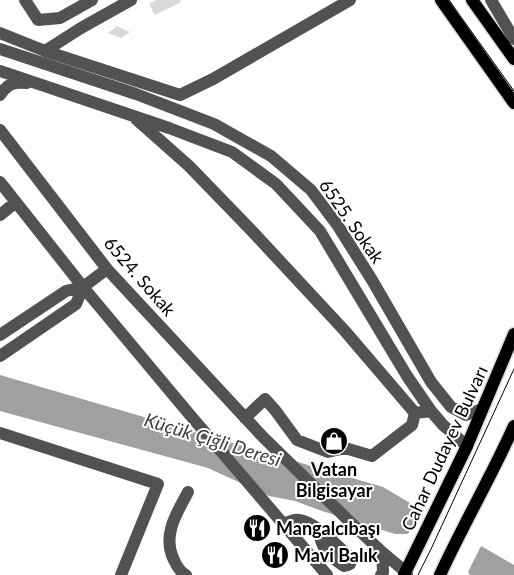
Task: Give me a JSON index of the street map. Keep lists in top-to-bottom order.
{
  "streets": {
    "main road": ["Cahar Dudayev Bulvarı"],
    "street": ["6525. Sokak", "6524. Sokak"]
  },
  "crossings": [
    ["6525. Sokak", "Cahar Dudayev Bulvarı"],
    ["6524. Sokak", "Cahar Dudayev Bulvarı"]
  ],
  "water": ["Küçük Çiğli Deresi"],
  "places": {
    "shop": ["Vatan Bilgisayar"],
    "restaurant": ["Mangalcıbaşı", "Mavi Balık"]
  }
}
